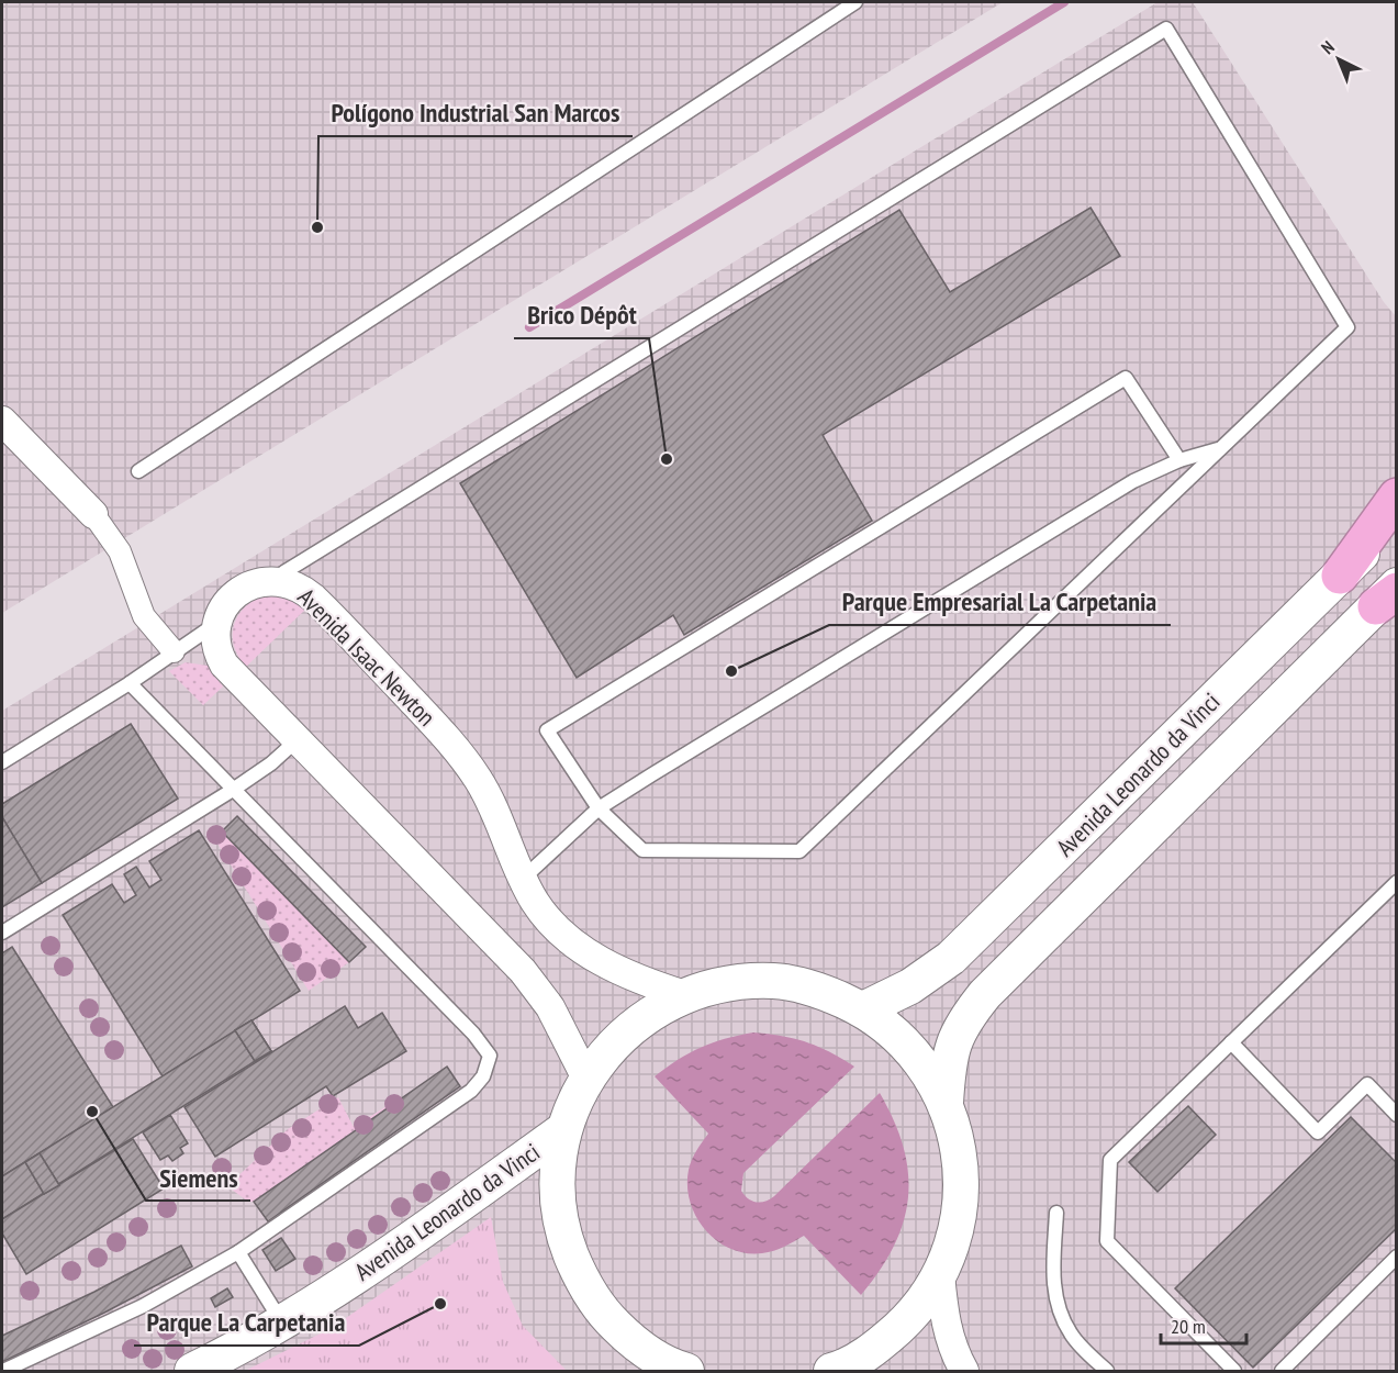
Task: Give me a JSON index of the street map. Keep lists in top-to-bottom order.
{
  "streets": {
    "street": ["Avenida Isaac Newton", "Avenida Leonardo da Vinci"]
  },
  "places": [
    "Polígono Industrial San Marcos",
    "Brico Dépôt",
    "Parque Empresarial La Carpetania",
    "Siemens",
    "Parque La Carpetania"
  ],
  "scale_bar": "20 m",
  "north": "top left"
}
